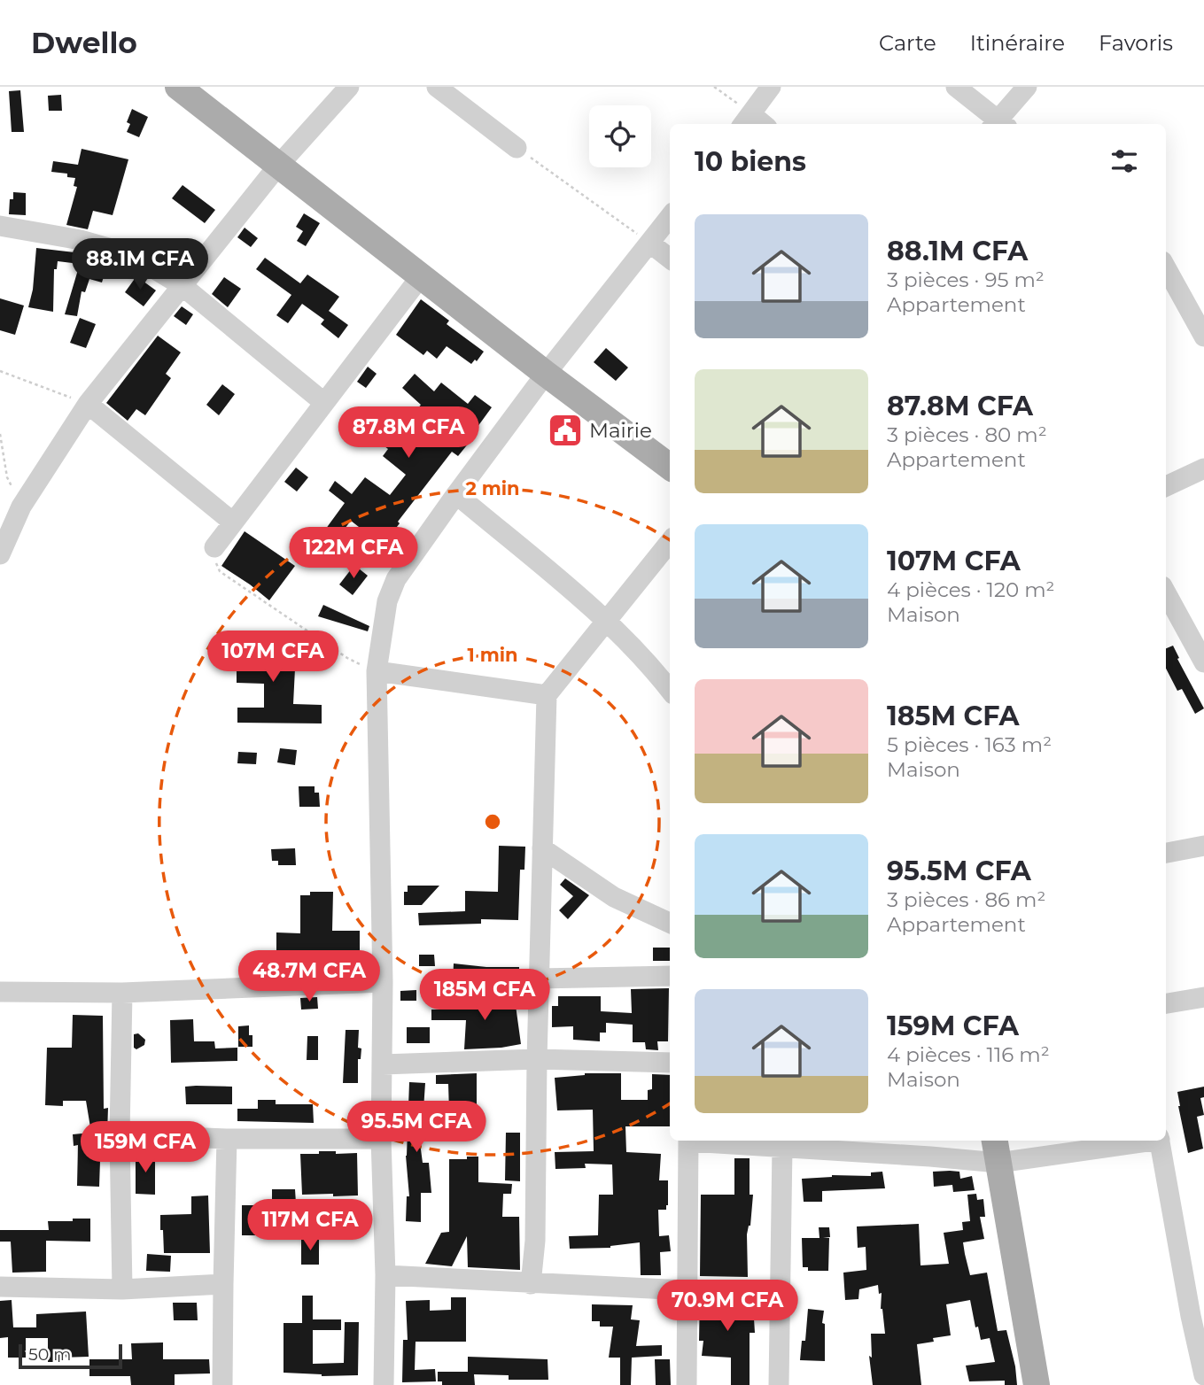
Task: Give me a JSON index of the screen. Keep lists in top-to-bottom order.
{
  "places": {
    "public building": ["Mairie"]
  },
  "scale_bar": "50 m",
  "page": {
    "header": "Dwello",
    "nav": ["Carte", "Itinéraire", "Favoris"],
    "heading": "10 biens",
    "list": [
      {
        "name": "88.1M CFA",
        "note": "3 pièces · 95 m² · Appartement"
      },
      {
        "name": "87.8M CFA",
        "note": "3 pièces · 80 m² · Appartement"
      },
      {
        "name": "107M CFA",
        "note": "4 pièces · 120 m² · Maison"
      },
      {
        "name": "185M CFA",
        "note": "5 pièces · 163 m² · Maison"
      },
      {
        "name": "95.5M CFA",
        "note": "3 pièces · 86 m² · Appartement"
      },
      {
        "name": "159M CFA",
        "note": "4 pièces · 116 m² · Maison"
      }
    ],
    "price": [
      "88.1M CFA",
      "87.8M CFA",
      "122M CFA",
      "107M CFA",
      "48.7M CFA",
      "185M CFA",
      "95.5M CFA",
      "159M CFA",
      "117M CFA",
      "70.9M CFA"
    ],
    "scale": "50 m"
  },
  "rings": ["2 min", "1 min"]
}
